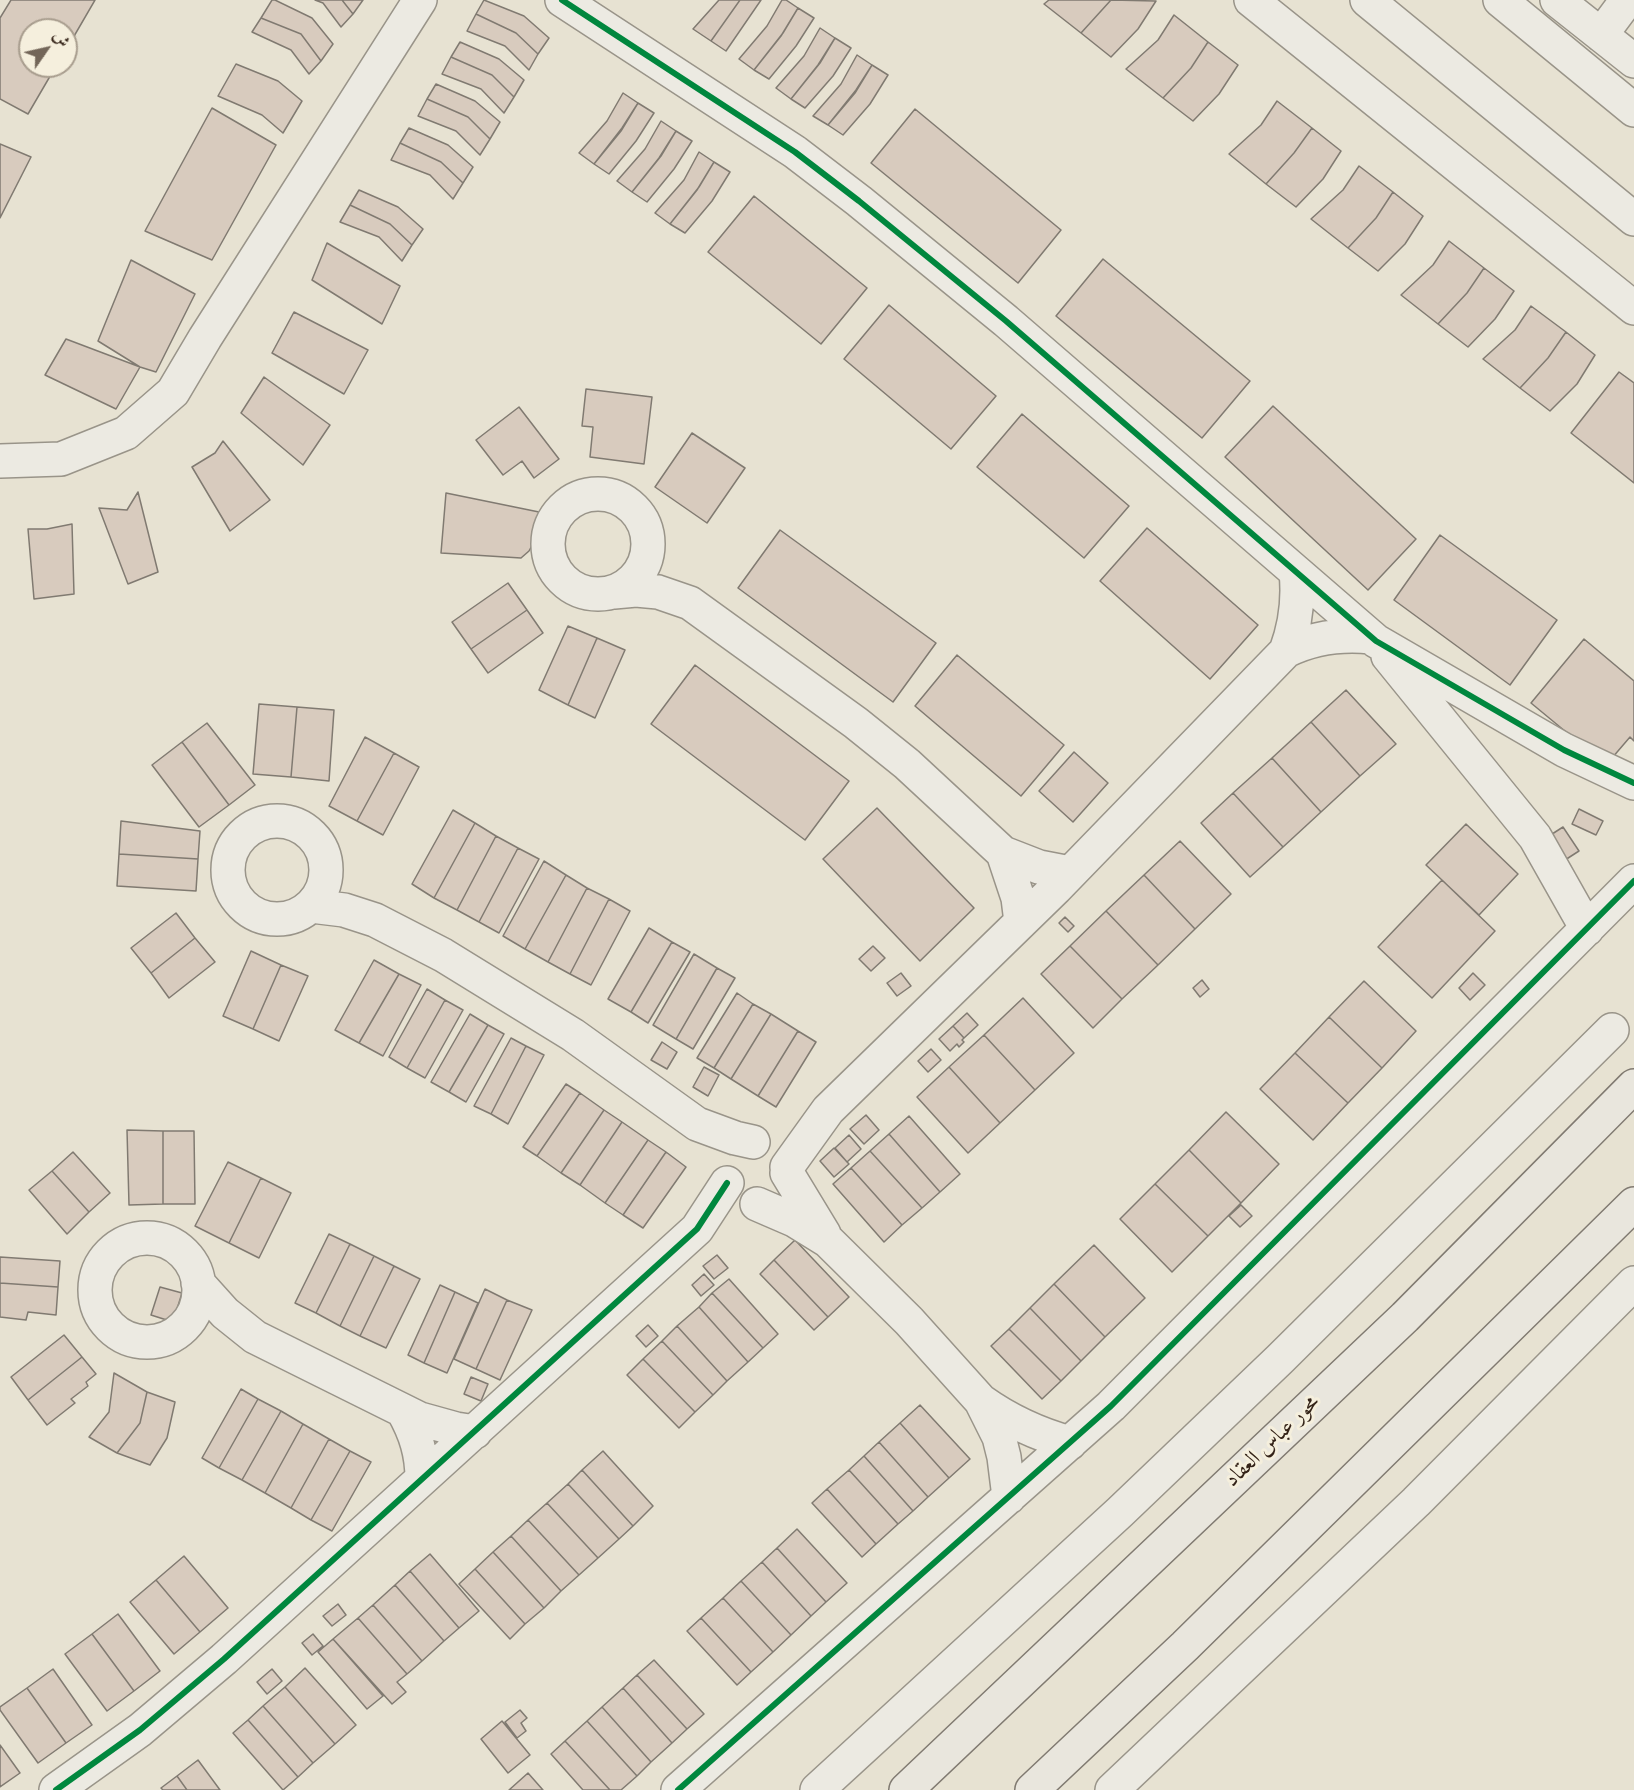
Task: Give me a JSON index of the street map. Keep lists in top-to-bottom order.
{
  "streets": {
    "main road": ["محور عباس العقاد"]
  },
  "north": "top right"
}
